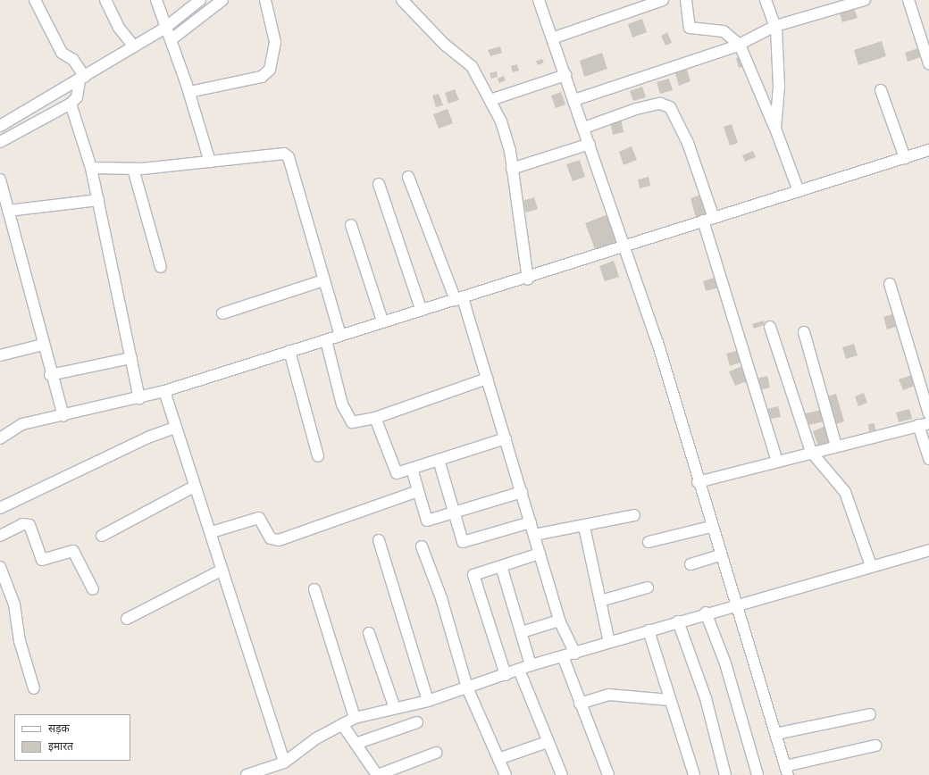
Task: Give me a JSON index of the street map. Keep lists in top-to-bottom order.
{
  "legend": ["सड़क", "इमारत"]
}
